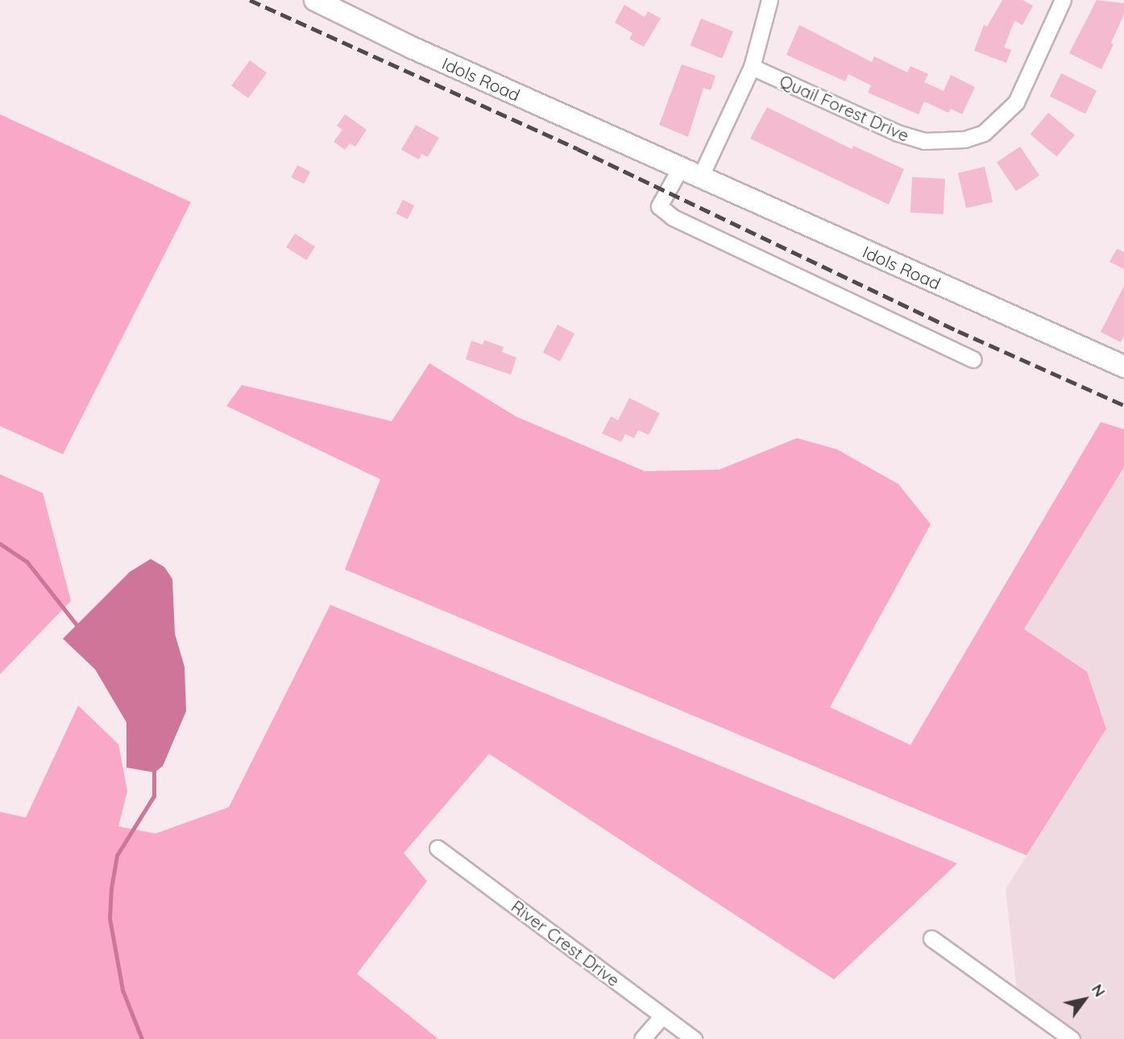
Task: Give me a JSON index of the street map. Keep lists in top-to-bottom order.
{
  "streets": {
    "street": ["Idols Road", "Quail Forest Drive", "River Crest Drive"]
  },
  "north": "top right"
}
